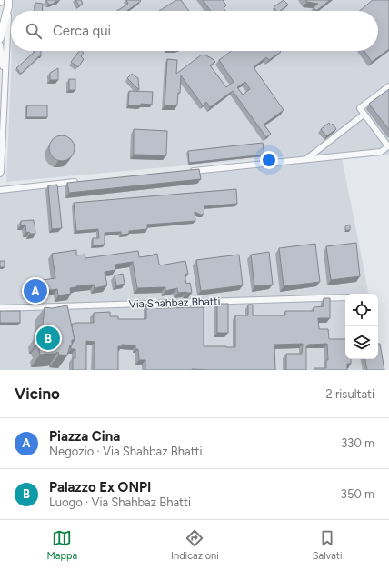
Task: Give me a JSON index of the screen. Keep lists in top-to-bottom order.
{
  "streets": {
    "street": ["Via Shahbaz Bhatti"]
  },
  "page": {
    "search": "Cerca qui",
    "pins": ["A", "B"],
    "heading": ["Vicino", "2 risultati"],
    "list": [
      {
        "mark": "A",
        "name": "Piazza Cina",
        "note": "Negozio · Via Shahbaz Bhatti",
        "value": "330 m"
      },
      {
        "mark": "B",
        "name": "Palazzo Ex ONPI",
        "note": "Luogo · Via Shahbaz Bhatti",
        "value": "350 m"
      }
    ],
    "nav": ["Mappa", "Indicazioni", "Salvati"]
  }
}
